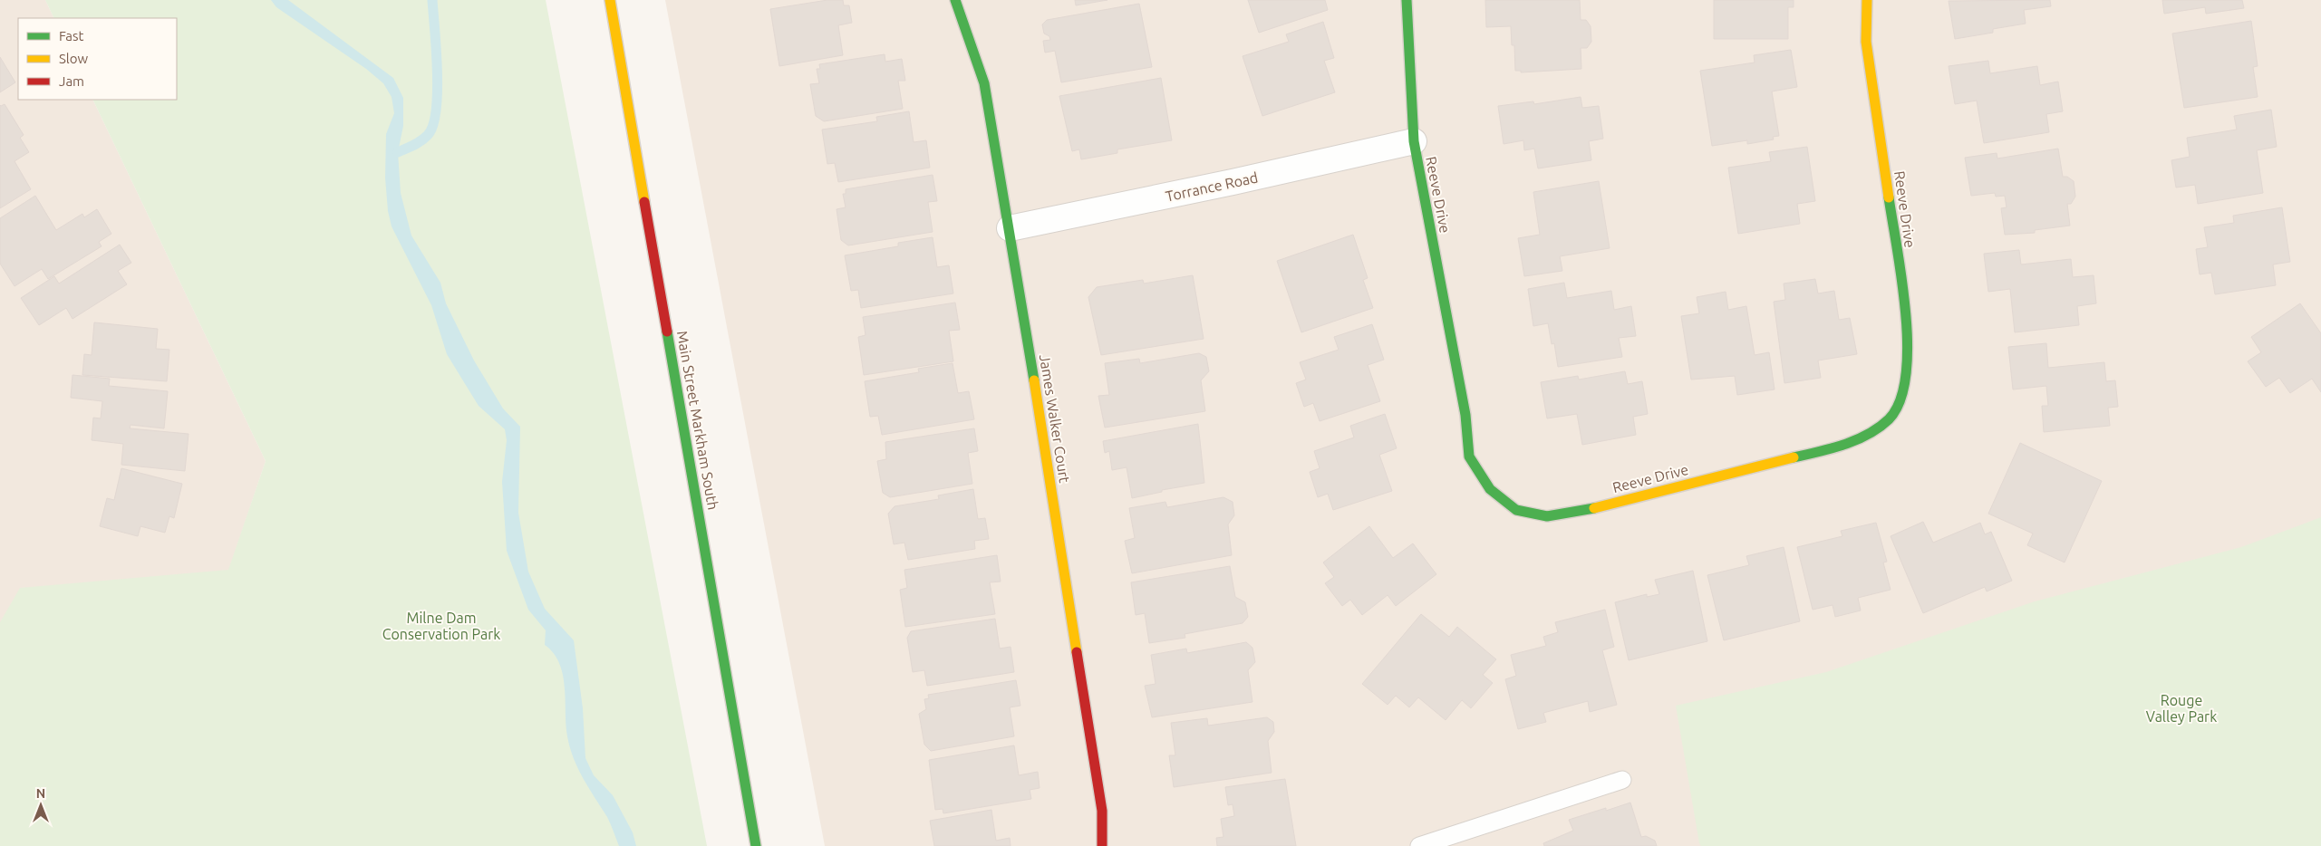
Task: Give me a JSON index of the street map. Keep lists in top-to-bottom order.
{
  "streets": {
    "street": [
      "Torrance Road",
      "Reeve Drive",
      "James Walker Court",
      "Main Street Markham South"
    ]
  },
  "crossings": [
    ["Torrance Road", "Reeve Drive"],
    ["Torrance Road", "James Walker Court"]
  ],
  "parks": ["Milne Dam Conservation Park", "Rouge Valley Park"],
  "legend": ["Fast", "Slow", "Jam"],
  "north": "top"
}
